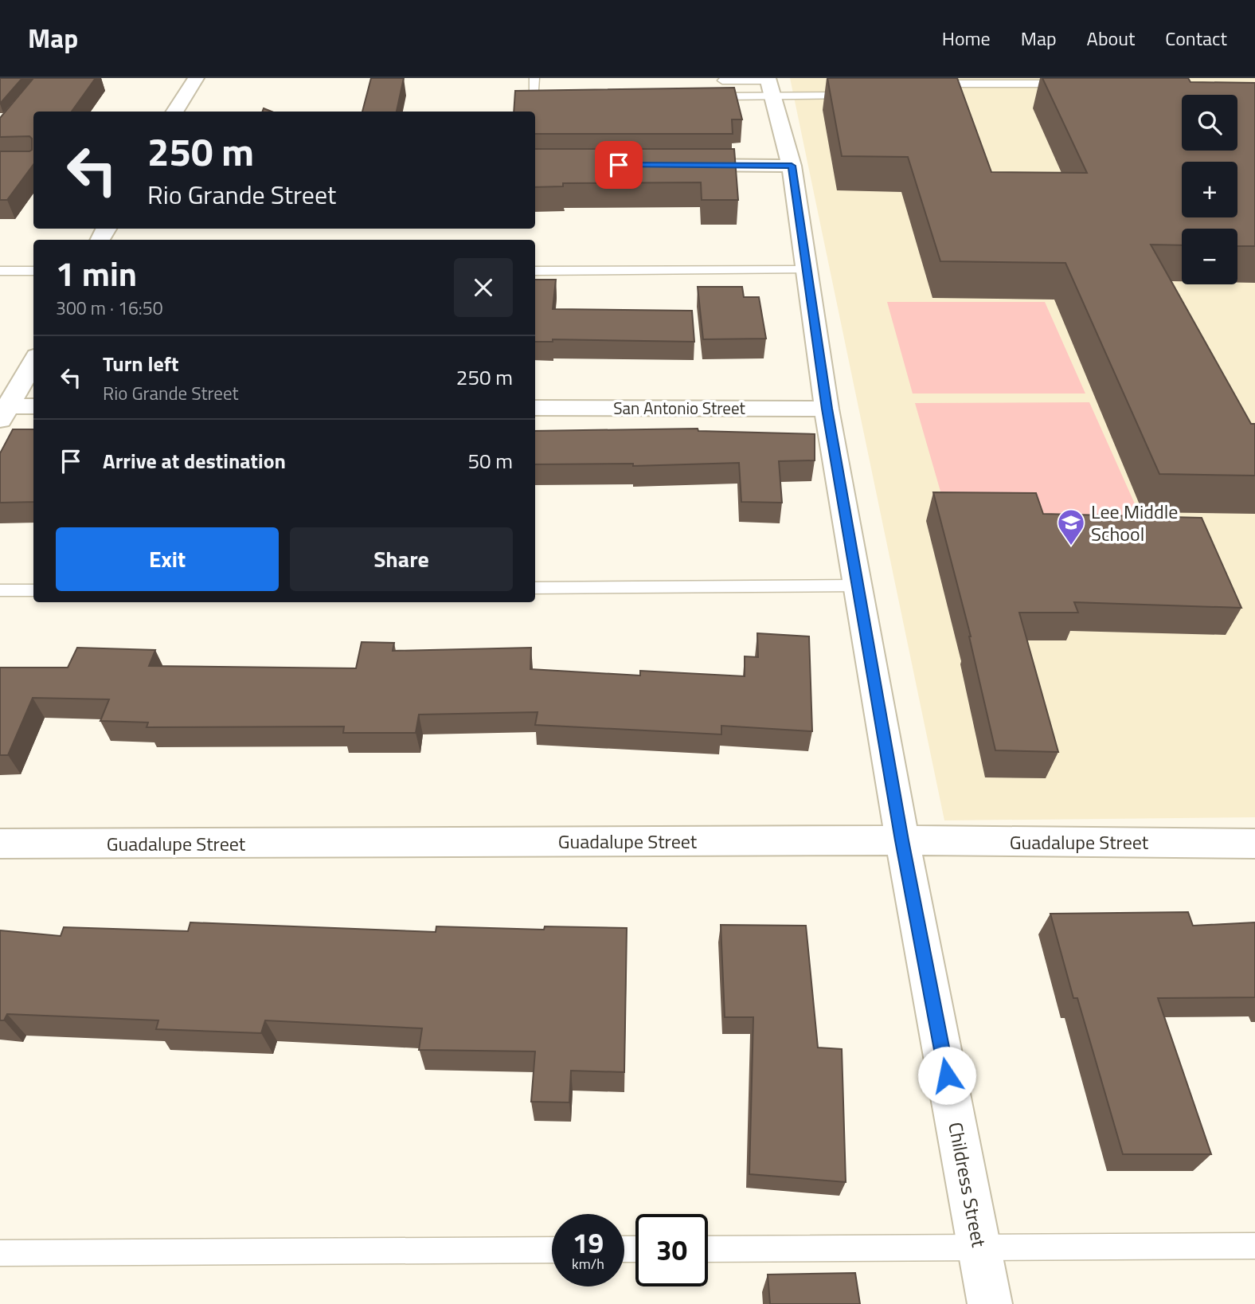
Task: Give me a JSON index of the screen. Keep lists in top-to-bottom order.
{
  "streets": {
    "street": ["San Antonio Street", "Guadalupe Street", "Childress Street"]
  },
  "crossings": [
    ["San Antonio Street", "Childress Street"],
    ["Guadalupe Street", "Childress Street"]
  ],
  "places": {
    "school or university": ["Lee Middle School"]
  },
  "page": {
    "header": "Map",
    "nav": [
      "Home",
      "Map",
      "About",
      "Contact"
    ],
    "map_buttons": ["+", "−"],
    "turn": ["250 m", "Rio Grande Street"],
    "heading": ["1 min", "300 m · 16:50"],
    "list": [
      {
        "name": "Turn left",
        "note": "Rio Grande Street",
        "value": "250 m"
      },
      {
        "name": "Arrive at destination",
        "value": "50 m"
      }
    ],
    "buttons": ["Exit", "Share"],
    "speed": "19 km/h",
    "limit": "30"
  }
}
